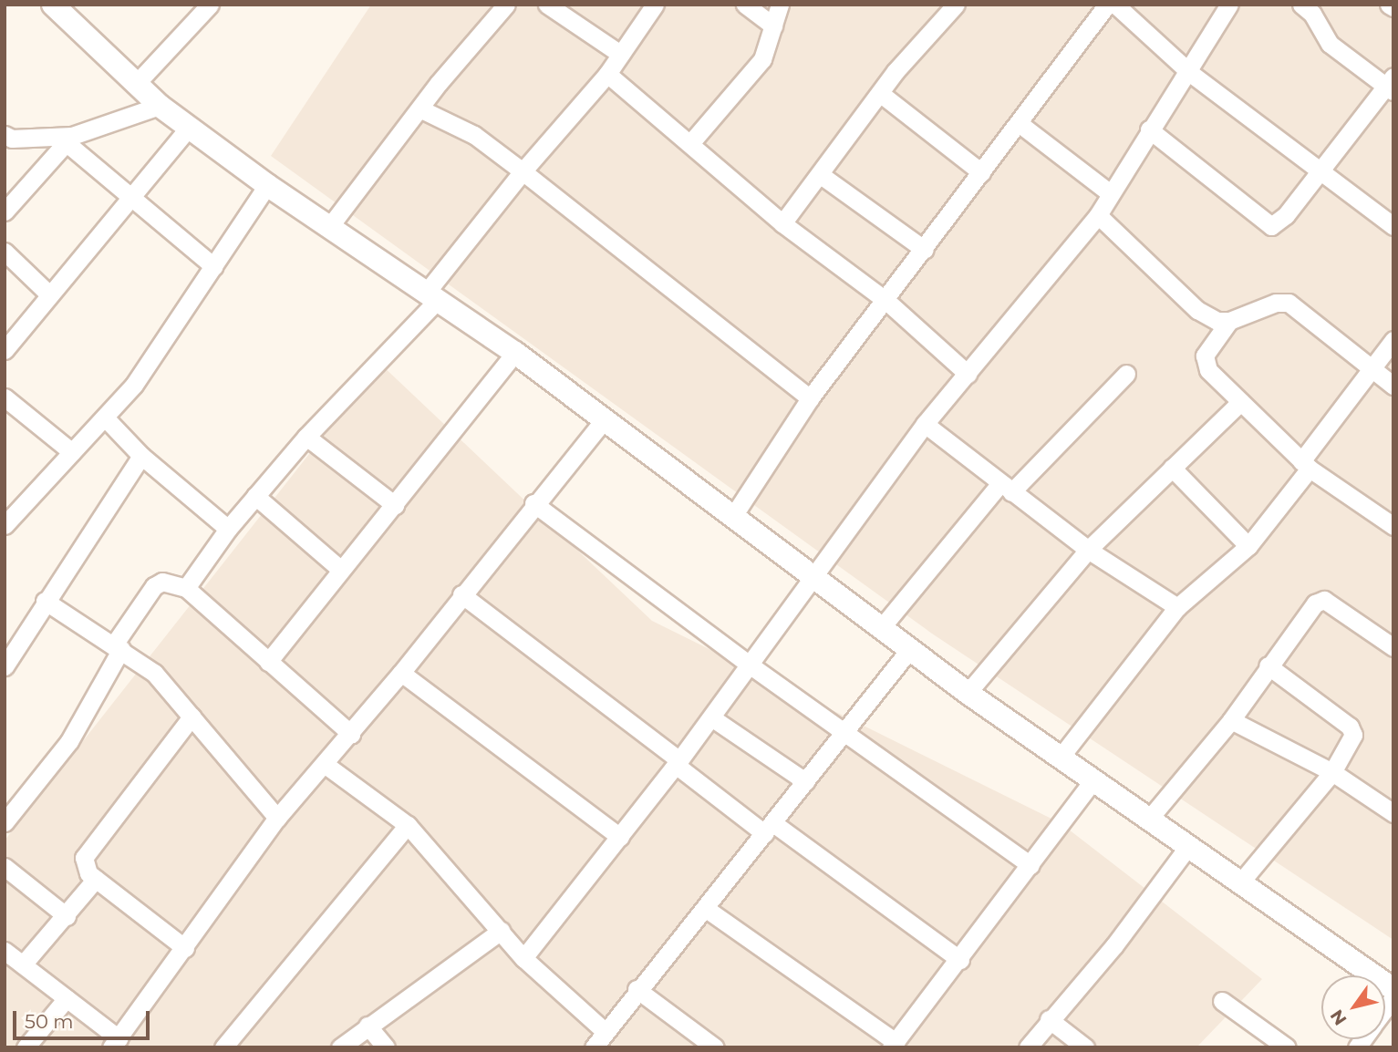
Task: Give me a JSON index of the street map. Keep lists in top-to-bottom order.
{
  "scale_bar": "50 m",
  "north": "bottom left"
}
